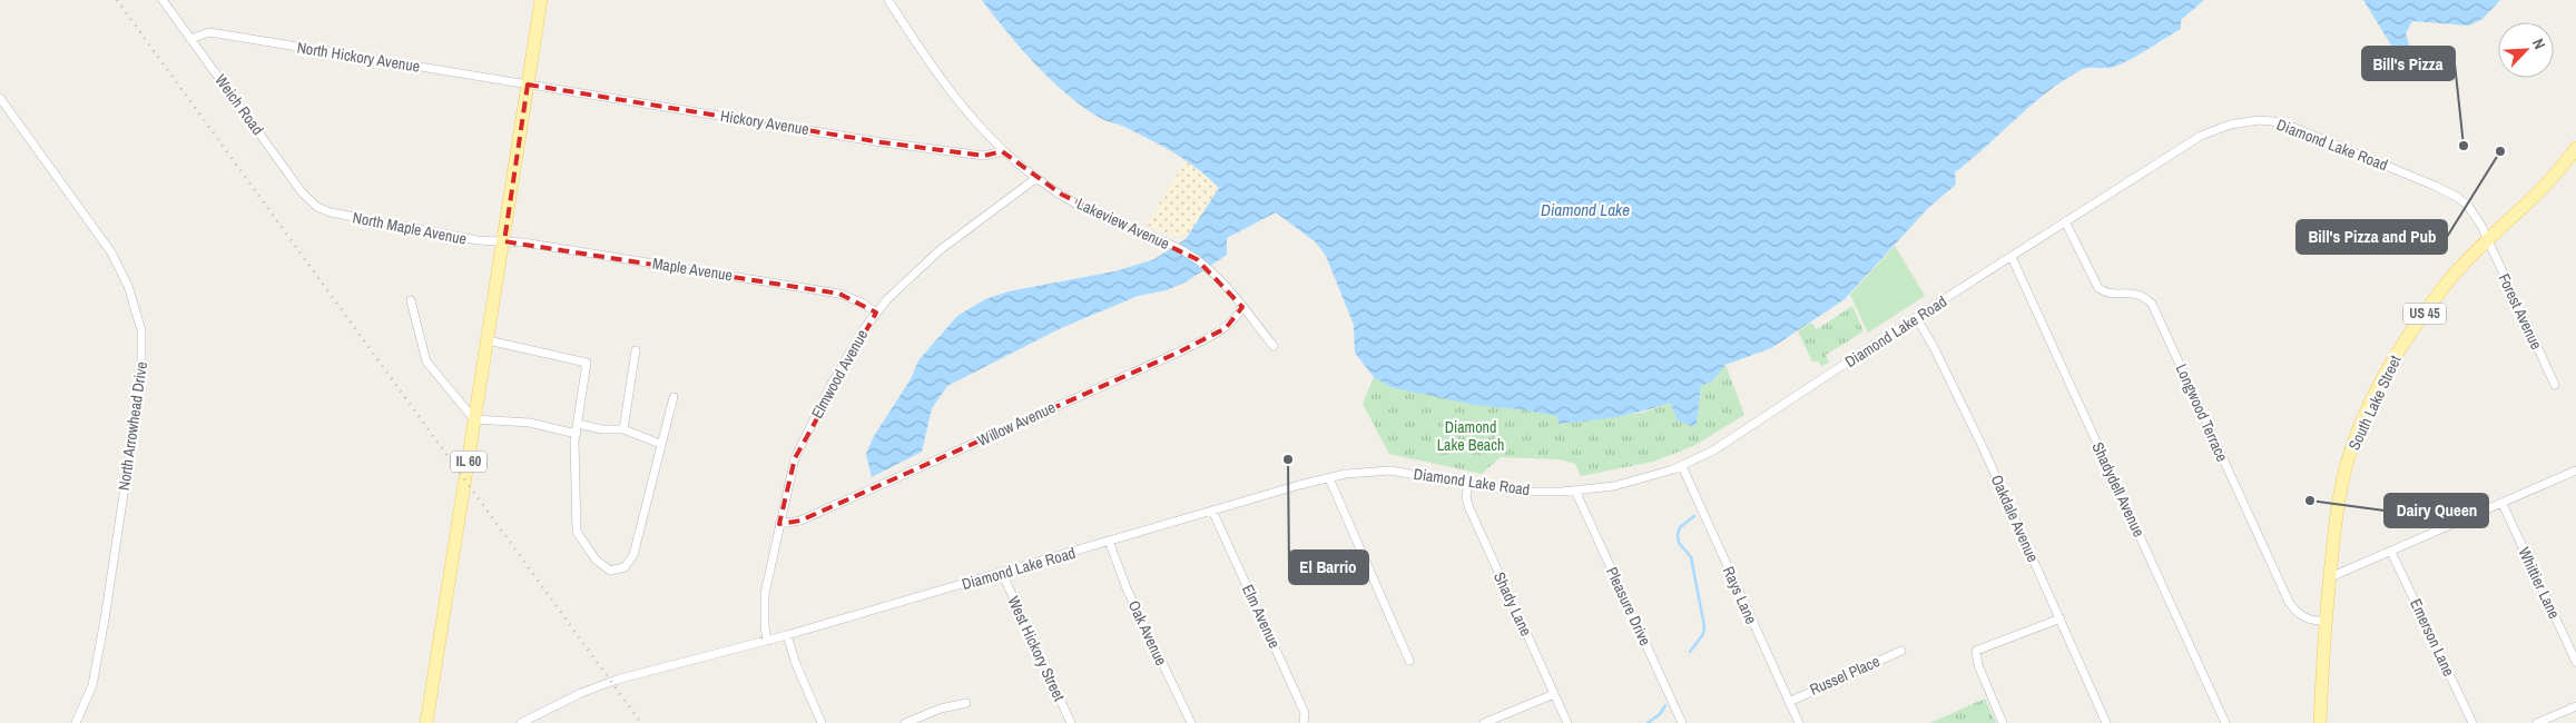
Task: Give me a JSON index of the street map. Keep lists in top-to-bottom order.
{
  "streets": {
    "main road": ["US 45", "South Lake Street", "IL 60"],
    "street": [
      "North Hickory Avenue",
      "Weich Road",
      "Hickory Avenue",
      "Diamond Lake Road",
      "Lakeview Avenue",
      "North Maple Avenue",
      "Maple Avenue",
      "Forest Avenue",
      "Elmwood Avenue",
      "Longwood Terrace",
      "Willow Avenue",
      "North Arrowhead Drive",
      "Shadydell Avenue",
      "Oakdale Avenue",
      "Whittier Lane",
      "Rays Lane",
      "Shady Lane",
      "Pleasure Drive",
      "Elm Avenue",
      "Oak Avenue",
      "Emerson Lane",
      "West Hickory Street",
      "Russel Place"
    ]
  },
  "crossings": [
    ["North Hickory Avenue", "Weich Road"],
    ["North Hickory Avenue", "Hickory Avenue"],
    ["North Hickory Avenue", "IL 60"],
    ["Weich Road", "North Maple Avenue"],
    ["Hickory Avenue", "Lakeview Avenue"],
    ["Hickory Avenue", "IL 60"],
    ["Diamond Lake Road", "Forest Avenue"],
    ["Diamond Lake Road", "Elmwood Avenue"],
    ["Diamond Lake Road", "South Lake Street"],
    ["Diamond Lake Road", "Longwood Terrace"],
    ["Diamond Lake Road", "Shadydell Avenue"],
    ["Diamond Lake Road", "Oakdale Avenue"],
    ["Diamond Lake Road", "Rays Lane"],
    ["Diamond Lake Road", "Shady Lane"],
    ["Diamond Lake Road", "Pleasure Drive"],
    ["Diamond Lake Road", "Elm Avenue"],
    ["Diamond Lake Road", "Oak Avenue"],
    ["Diamond Lake Road", "West Hickory Street"],
    ["Lakeview Avenue", "Elmwood Avenue"],
    ["Lakeview Avenue", "Willow Avenue"],
    ["North Maple Avenue", "Maple Avenue"],
    ["North Maple Avenue", "IL 60"],
    ["Maple Avenue", "Elmwood Avenue"],
    ["Maple Avenue", "IL 60"],
    ["Forest Avenue", "South Lake Street"],
    ["Elmwood Avenue", "Willow Avenue"],
    ["South Lake Street", "Longwood Terrace"],
    ["Rays Lane", "Russel Place"]
  ],
  "water": ["Diamond Lake"],
  "parks": ["Diamond Lake Beach"],
  "places": [
    "Bill's Pizza",
    "Bill's Pizza and Pub",
    "El Barrio",
    "Dairy Queen"
  ],
  "north": "top right"
}
